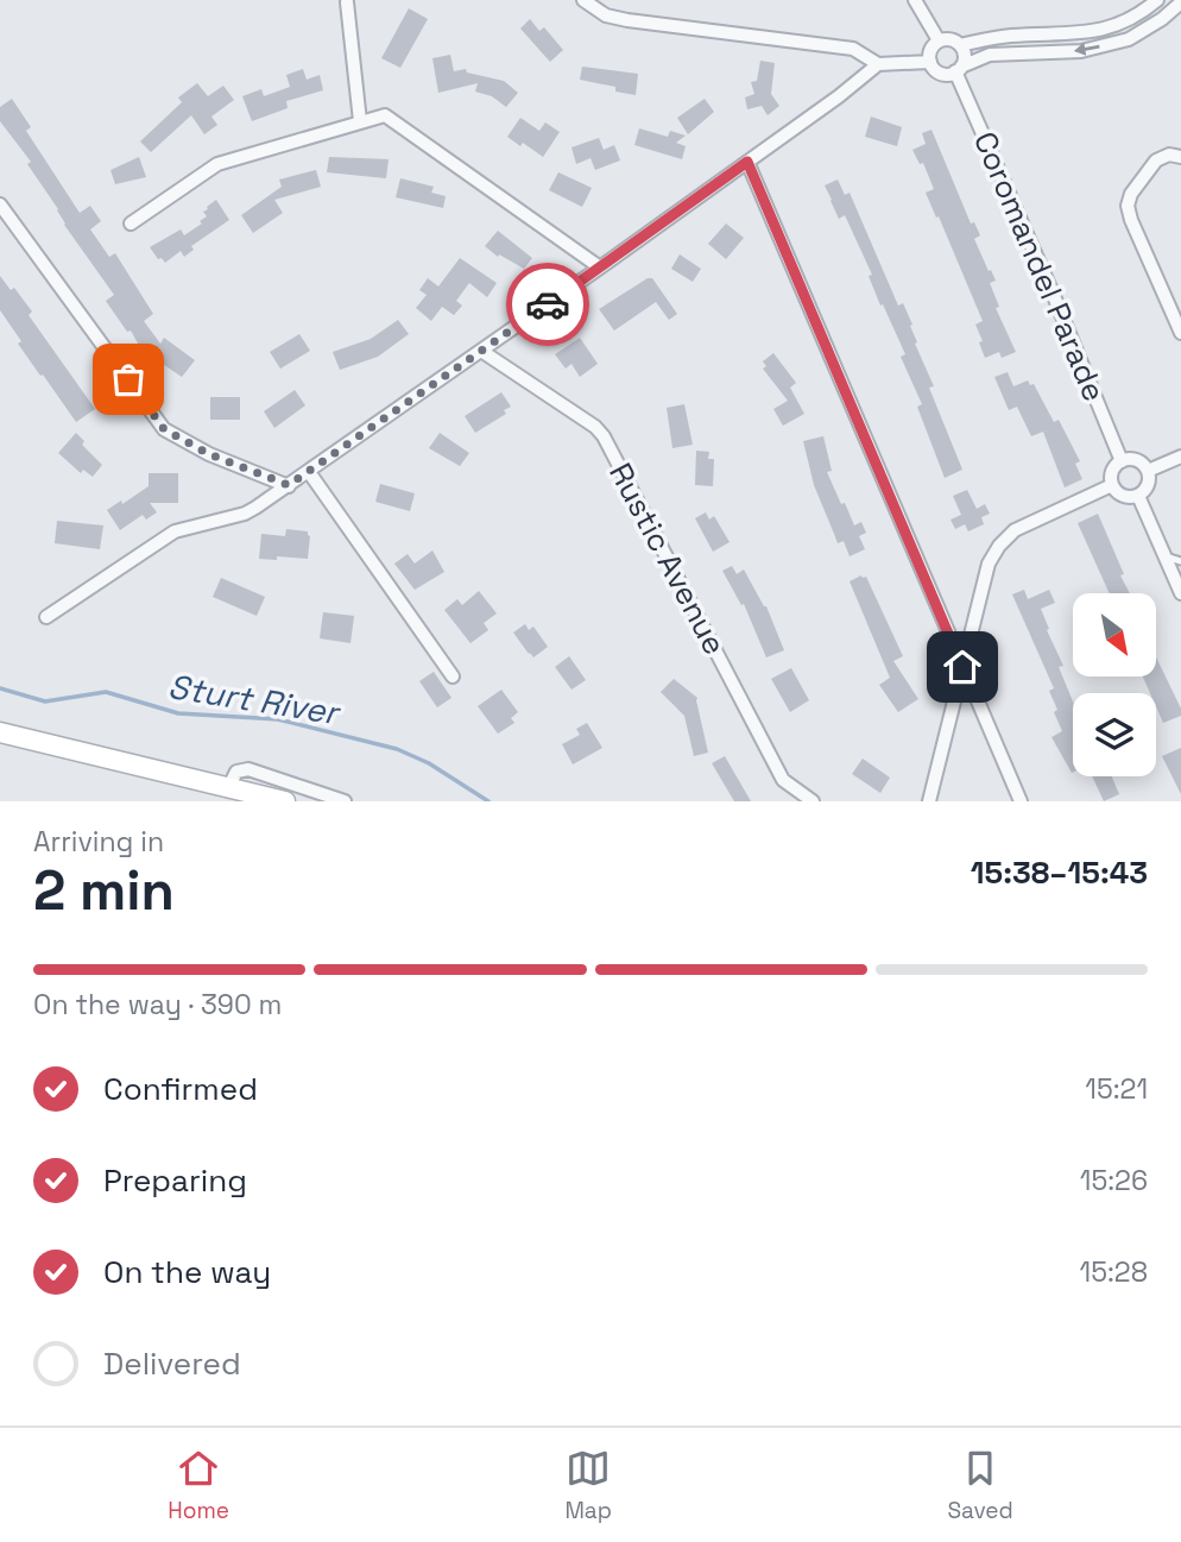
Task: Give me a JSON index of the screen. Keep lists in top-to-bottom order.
{
  "streets": {
    "street": ["Coromandel Parade", "Rustic Avenue"]
  },
  "water": ["Sturt River"],
  "north": "bottom right",
  "page": {
    "heading": ["2 min", "Arriving in", "15:38–15:43"],
    "bar": "On the way · 390 m",
    "list": [
      ["Confirmed", "15:21"],
      ["Preparing", "15:26"],
      ["On the way", "15:28"],
      "Delivered"
    ],
    "tabs": ["Home", "Map", "Saved"]
  }
}
